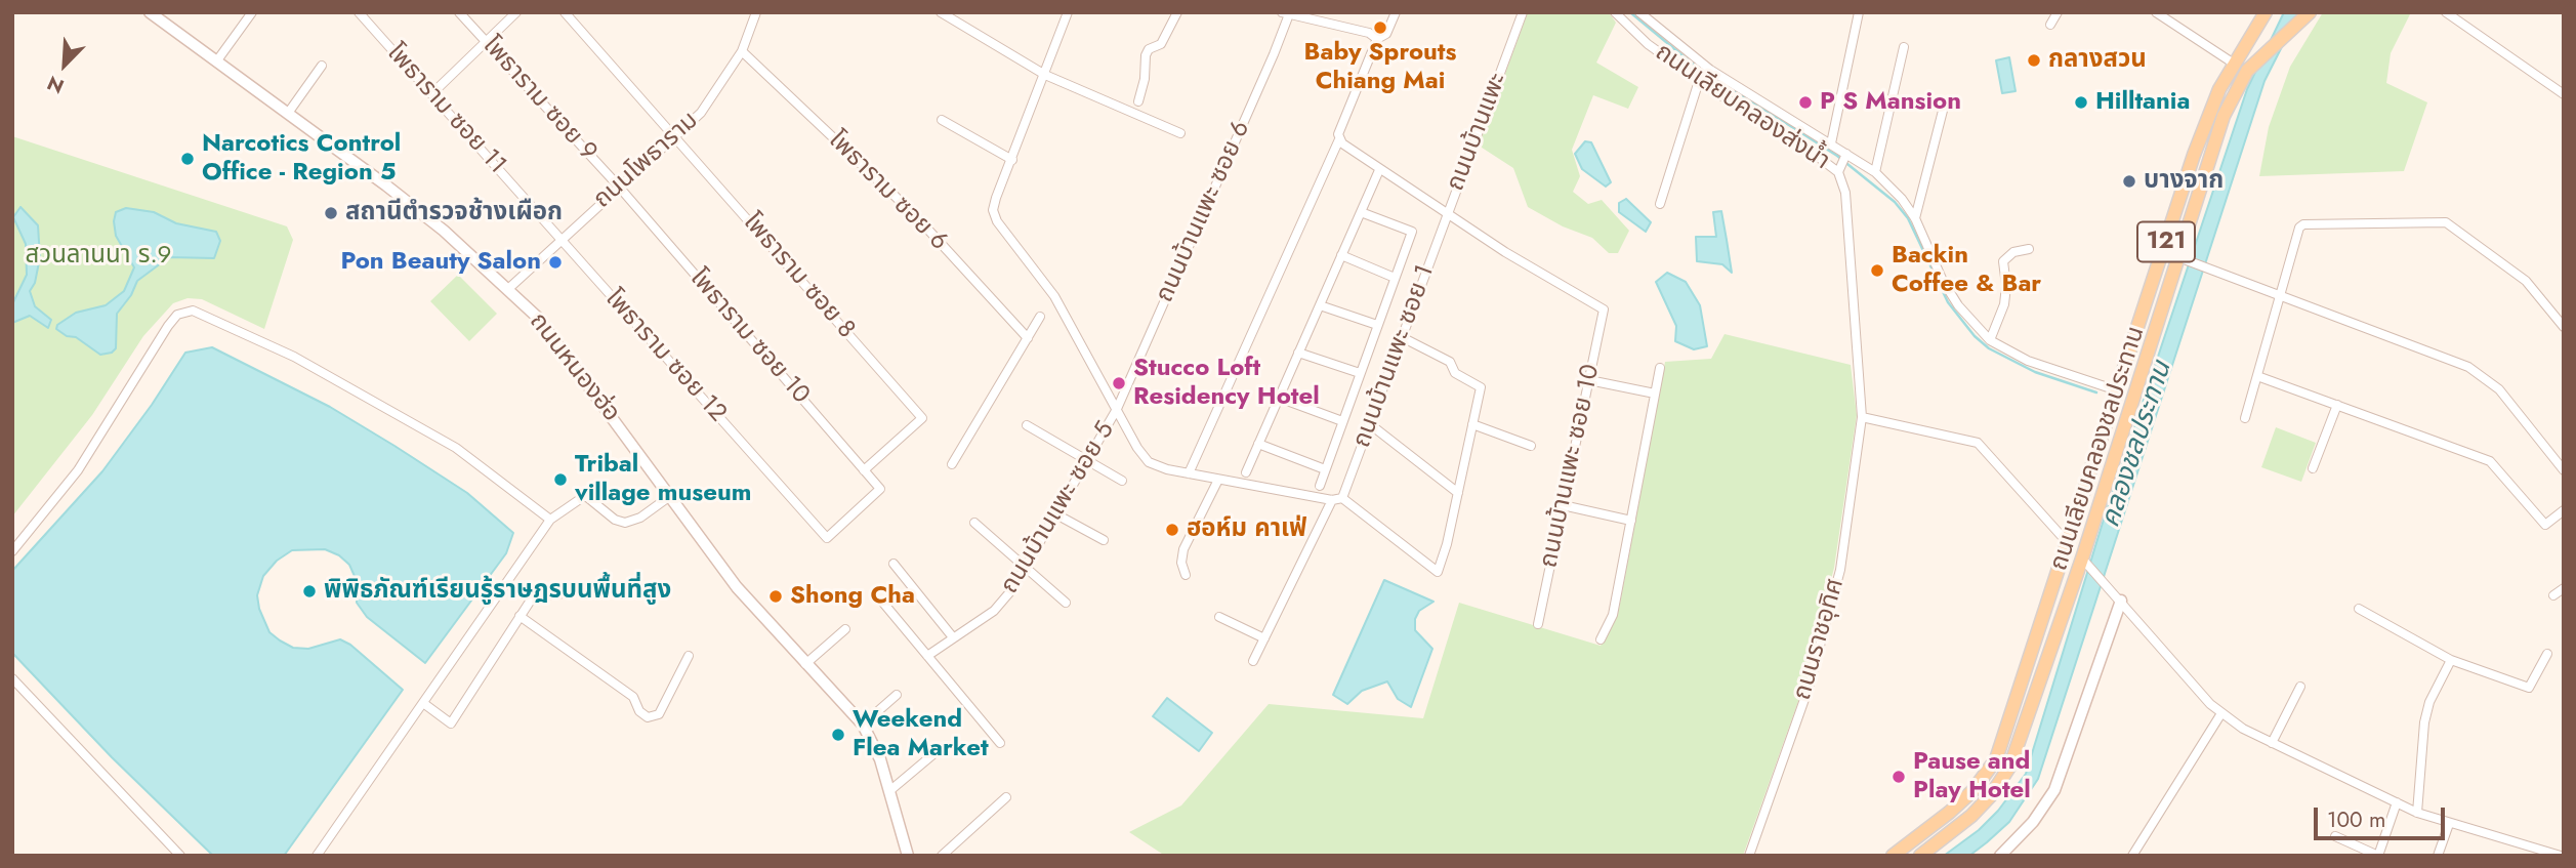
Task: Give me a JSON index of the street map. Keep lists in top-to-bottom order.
{
  "streets": {
    "main road": ["121", "ถนนหนองฮ่อ", "ถนนเลียบคลองชลประทาน"],
    "street": [
      "โพธาราม ซอย 9",
      "ถนนเลียบคลองส่งน้ำ",
      "โพธาราม ซอย 11",
      "ถนนบ้านแพะ",
      "ถนนโพธาราม",
      "โพธาราม ซอย 6",
      "ถนนบ้านแพะ ซอย 6",
      "โพธาราม ซอย 8",
      "โพธาราม ซอย 10",
      "โพธาราม ซอย 12",
      "ถนนบ้านแพะ ซอย 1",
      "ถนนบ้านแพะ ซอย 10",
      "ถนนบ้านแพะ ซอย 5",
      "ถนนราชอุทิศ"
    ]
  },
  "crossings": [
    ["โพธาราม ซอย 9", "ถนนโพธาราม"],
    ["โพธาราม ซอย 9", "โพธาราม ซอย 10"],
    ["ถนนเลียบคลองส่งน้ำ", "ถนนเลียบคลองชลประทาน"],
    ["ถนนเลียบคลองส่งน้ำ", "ถนนราชอุทิศ"],
    ["โพธาราม ซอย 11", "ถนนโพธาราม"],
    ["โพธาราม ซอย 11", "โพธาราม ซอย 12"],
    ["ถนนบ้านแพะ", "ถนนบ้านแพะ ซอย 1"],
    ["ถนนบ้านแพะ", "ถนนบ้านแพะ ซอย 10"],
    ["ถนนโพธาราม", "โพธาราม ซอย 6"],
    ["ถนนโพธาราม", "โพธาราม ซอย 8"],
    ["ถนนโพธาราม", "โพธาราม ซอย 10"],
    ["ถนนโพธาราม", "โพธาราม ซอย 12"],
    ["ถนนโพธาราม", "ถนนหนองฮ่อ"],
    ["ถนนบ้านแพะ ซอย 6", "ถนนบ้านแพะ ซอย 5"],
    ["โพธาราม ซอย 8", "โพธาราม ซอย 10"],
    ["โพธาราม ซอย 10", "โพธาราม ซอย 12"],
    ["ถนนบ้านแพะ ซอย 1", "ถนนบ้านแพะ ซอย 10"]
  ],
  "water": ["คลองชลประทาน"],
  "parks": ["สวนลานนา ร.9"],
  "places": [
    "Baby Sprouts Chiang Mai",
    "กลางสวน",
    "P S Mansion",
    "Hilltania",
    "Narcotics Control Office - Region 5",
    "บางจาก",
    "สถานีตำรวจช้างเผือก",
    "Pon Beauty Salon",
    "Backin Coffee & Bar",
    "Stucco Loft Residency Hotel",
    "Tribal village museum",
    "ฮอห์ม คาเฟ่",
    "พิพิธภัณฑ์เรียนรู้ราษฎรบนพื้นที่สูง",
    "Shong Cha",
    "Weekend Flea Market",
    "Pause and Play Hotel"
  ],
  "scale_bar": "100 m",
  "north": "bottom left"
}
